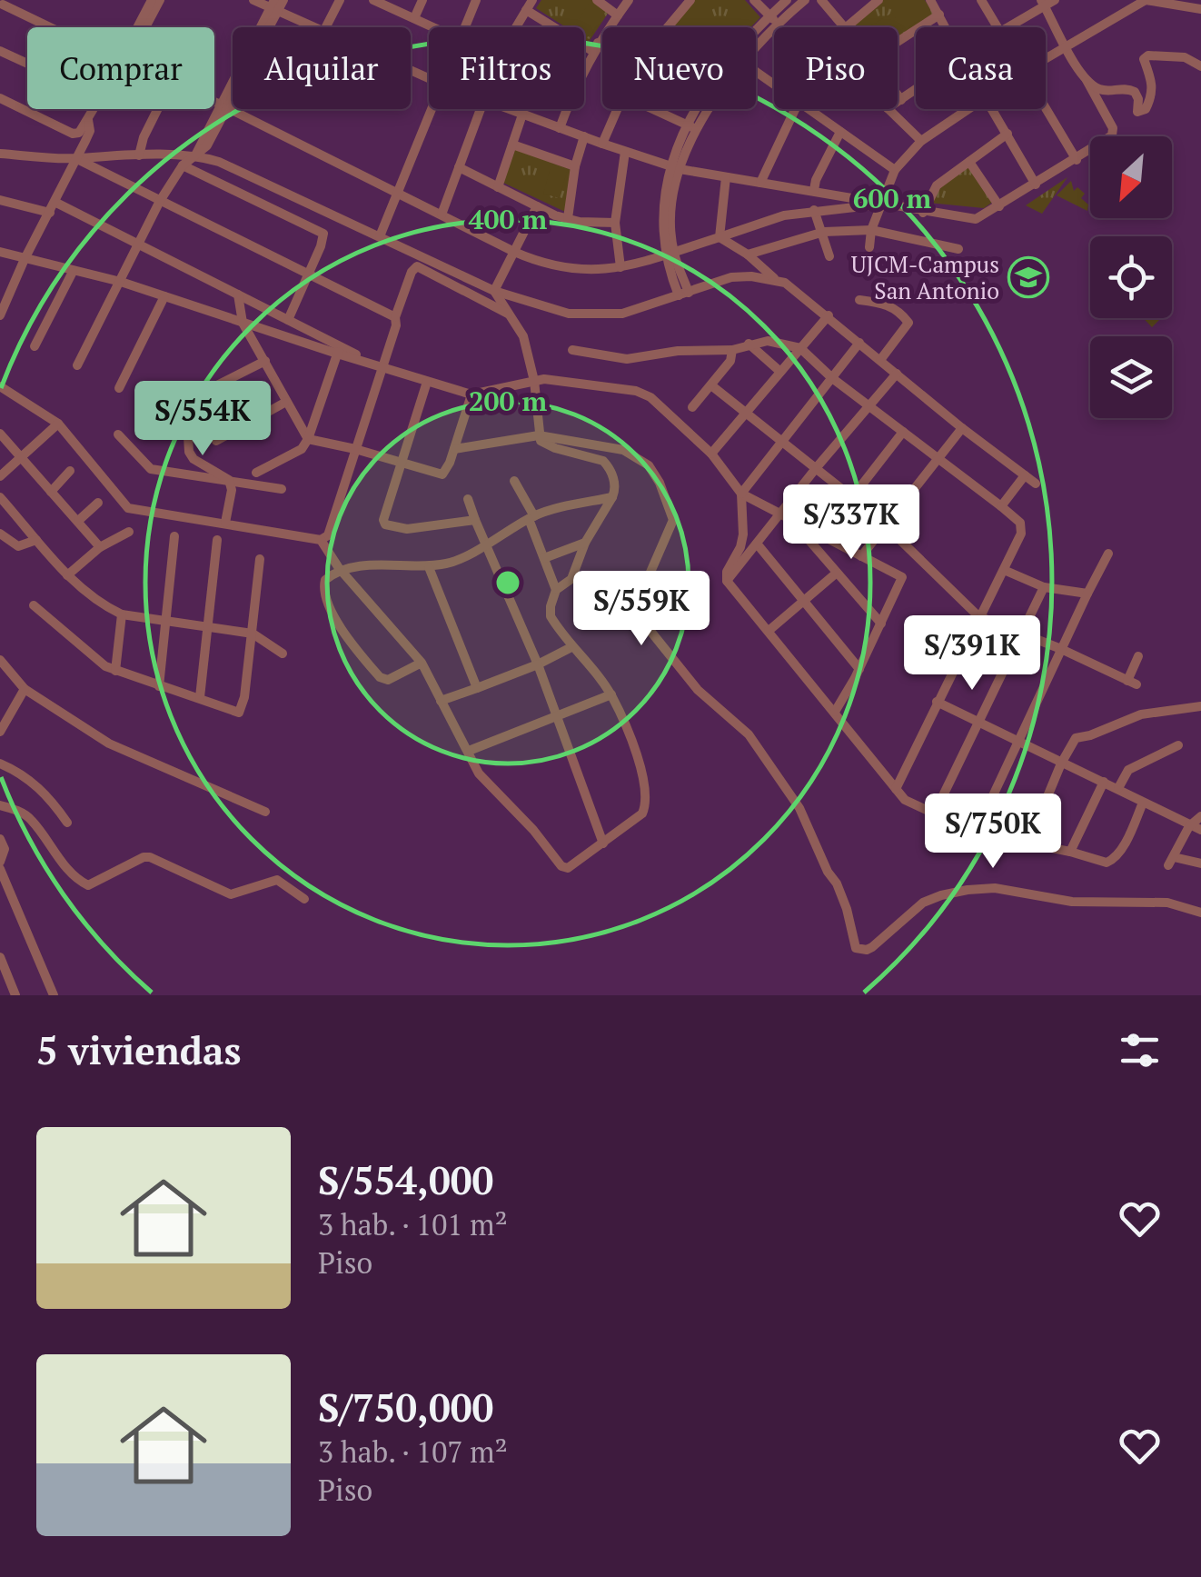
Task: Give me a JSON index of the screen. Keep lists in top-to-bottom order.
{
  "places": {
    "school or university": ["UJCM-Campus San Antonio"]
  },
  "north": "bottom left",
  "page": {
    "chip": [
      "Comprar",
      "Alquilar",
      "Filtros",
      "Nuevo",
      "Piso",
      "Casa"
    ],
    "price": [
      "S/554K",
      "S/337K",
      "S/559K",
      "S/391K",
      "S/750K"
    ],
    "heading": "5 viviendas",
    "list": [
      {
        "name": "S/554,000",
        "note": "3 hab. · 101 m² · Piso"
      },
      {
        "name": "S/750,000",
        "note": "3 hab. · 107 m² · Piso"
      }
    ]
  },
  "rings": ["600 m", "400 m", "200 m"]
}
